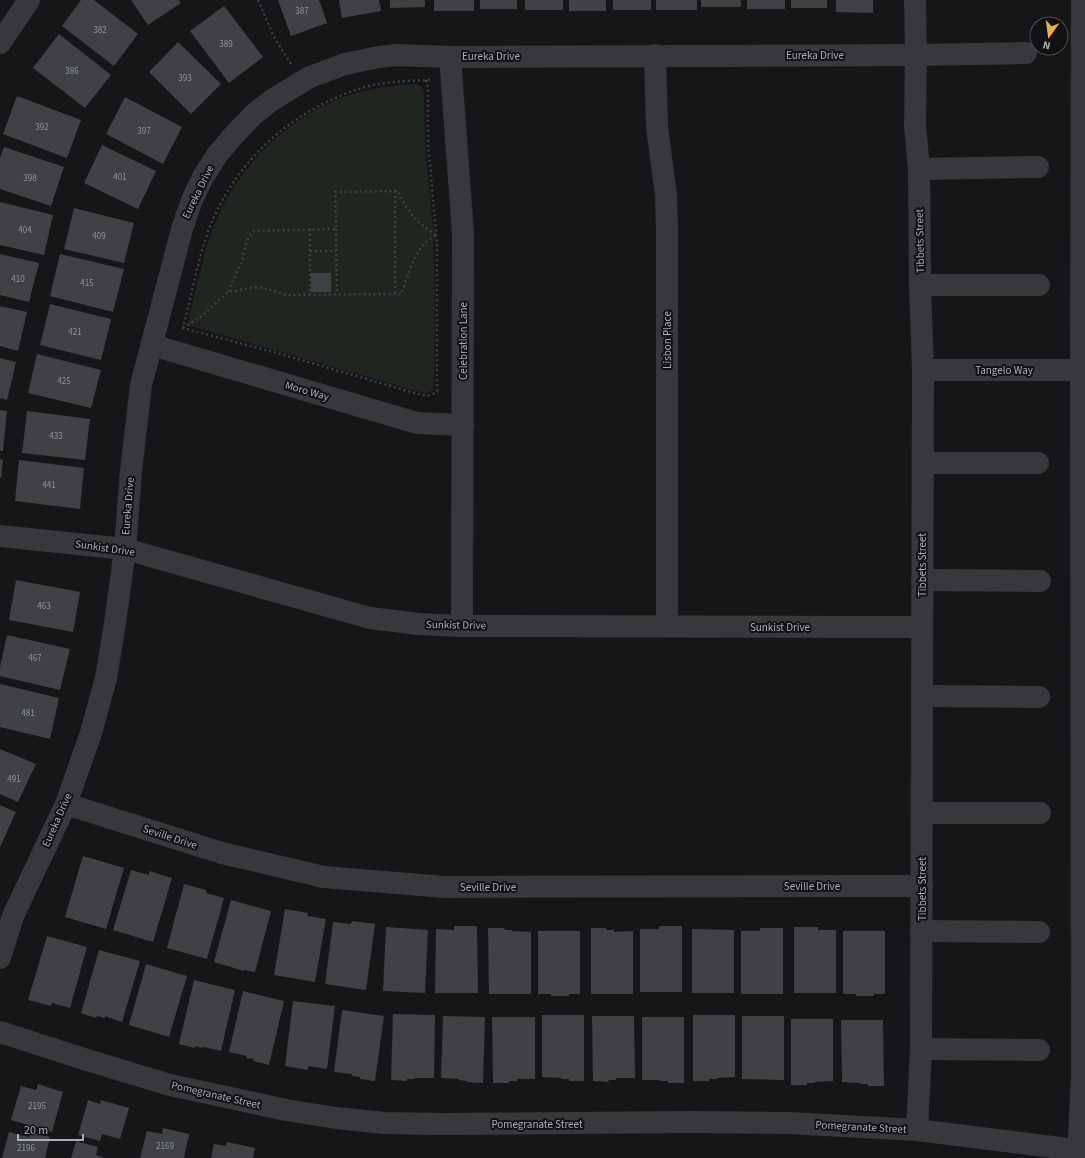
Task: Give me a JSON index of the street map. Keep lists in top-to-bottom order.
{
  "streets": {
    "street": [
      "Eureka Drive",
      "Tibbets Street",
      "Lisbon Place",
      "Celebration Lane",
      "Tangelo Way",
      "Moro Way",
      "Sunkist Drive",
      "Seville Drive",
      "Pomegranate Street"
    ]
  },
  "crossings": [
    ["Eureka Drive", "Tibbets Street"],
    ["Eureka Drive", "Lisbon Place"],
    ["Eureka Drive", "Celebration Lane"],
    ["Eureka Drive", "Moro Way"],
    ["Eureka Drive", "Sunkist Drive"],
    ["Eureka Drive", "Seville Drive"],
    ["Tibbets Street", "Tangelo Way"],
    ["Tibbets Street", "Sunkist Drive"],
    ["Tibbets Street", "Seville Drive"],
    ["Tibbets Street", "Pomegranate Street"],
    ["Lisbon Place", "Sunkist Drive"],
    ["Celebration Lane", "Moro Way"],
    ["Celebration Lane", "Sunkist Drive"]
  ],
  "house_numbers": [
    "387",
    "382",
    "389",
    "386",
    "393",
    "392",
    "397",
    "401",
    "398",
    "404",
    "409",
    "410",
    "415",
    "421",
    "425",
    "433",
    "441",
    "463",
    "467",
    "481",
    "491",
    "2195",
    "2169",
    "2196"
  ],
  "scale_bar": "20 m",
  "north": "bottom"
}
